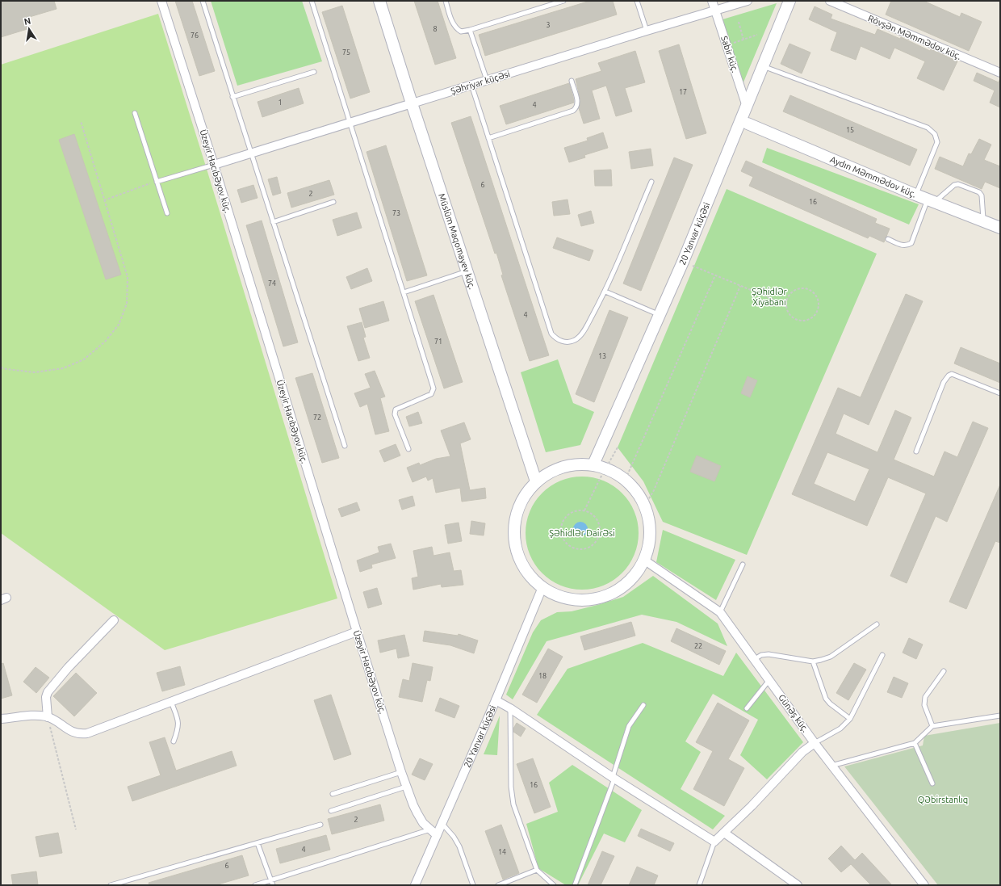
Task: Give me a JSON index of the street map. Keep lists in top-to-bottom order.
{
  "streets": {
    "main road": ["Aydın Məmmədov küç.", "20 Yanvar küçəsi", "Müslüm Maqomayev küç."],
    "street": [
      "Rövşən Məmmədov küç.",
      "Sabir küç.",
      "Şəhriyar küçəsi",
      "Üzeyir Hacıbəyov küç.",
      "Günəş küç."
    ]
  },
  "crossings": [
    ["Sabir küç.", "Şəhriyar küçəsi"],
    ["Sabir küç.", "20 Yanvar küçəsi"],
    ["Şəhriyar küçəsi", "Üzeyir Hacıbəyov küç."],
    ["Şəhriyar küçəsi", "Müslüm Maqomayev küç."],
    ["Üzeyir Hacıbəyov küç.", "20 Yanvar küçəsi"]
  ],
  "parks": ["Şəhidlər Xiyabanı", "Şəhidlər Dairəsi", "Qəbirstanlıq"],
  "house_numbers": [
    "3",
    "8",
    "76",
    "75",
    "17",
    "1",
    "4",
    "15",
    "6",
    "2",
    "16",
    "73",
    "74",
    "4",
    "71",
    "13",
    "72",
    "22",
    "18",
    "16",
    "2",
    "4",
    "14",
    "6"
  ],
  "north": "top"
}
